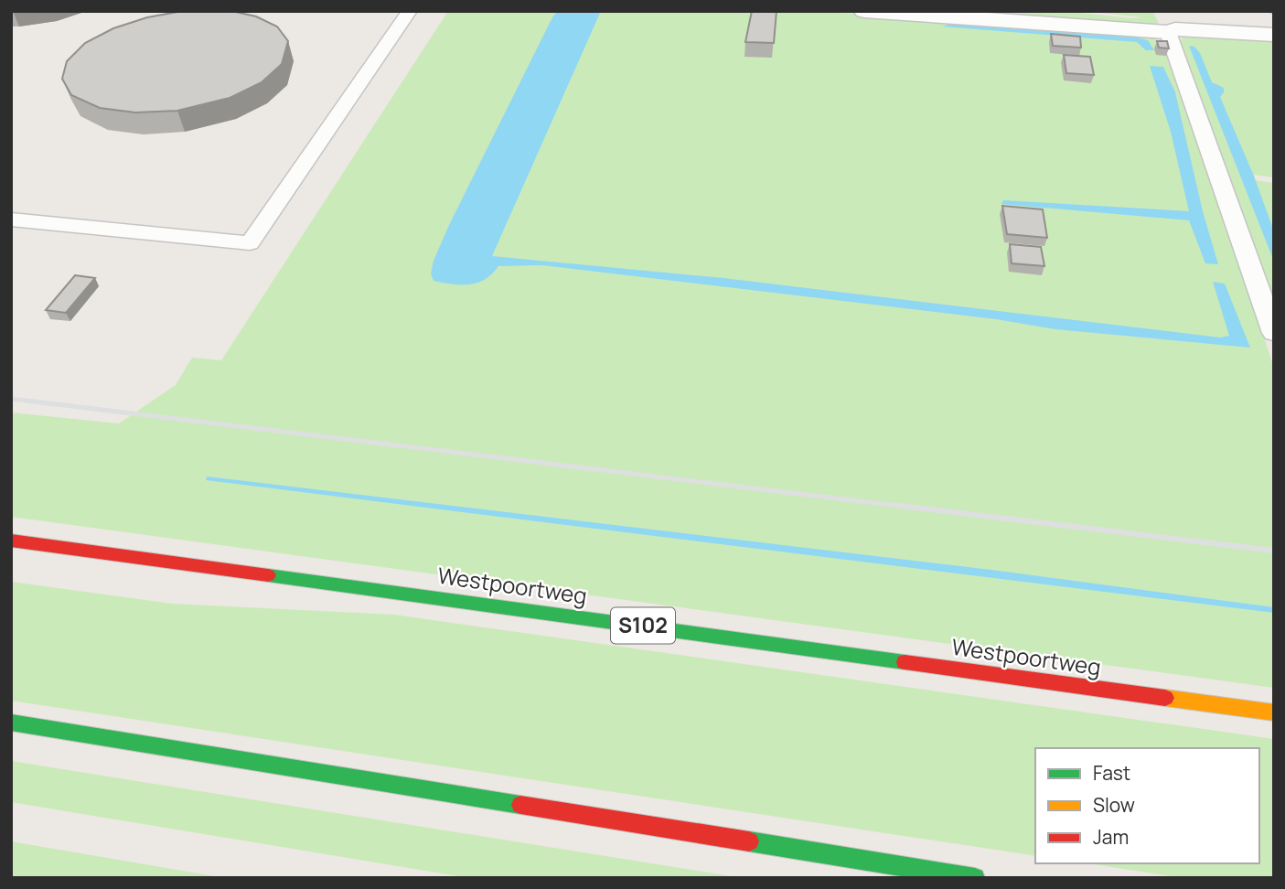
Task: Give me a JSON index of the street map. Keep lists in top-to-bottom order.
{
  "streets": {
    "main road": ["Westpoortweg", "S102"]
  },
  "legend": ["Fast", "Slow", "Jam"]
}
